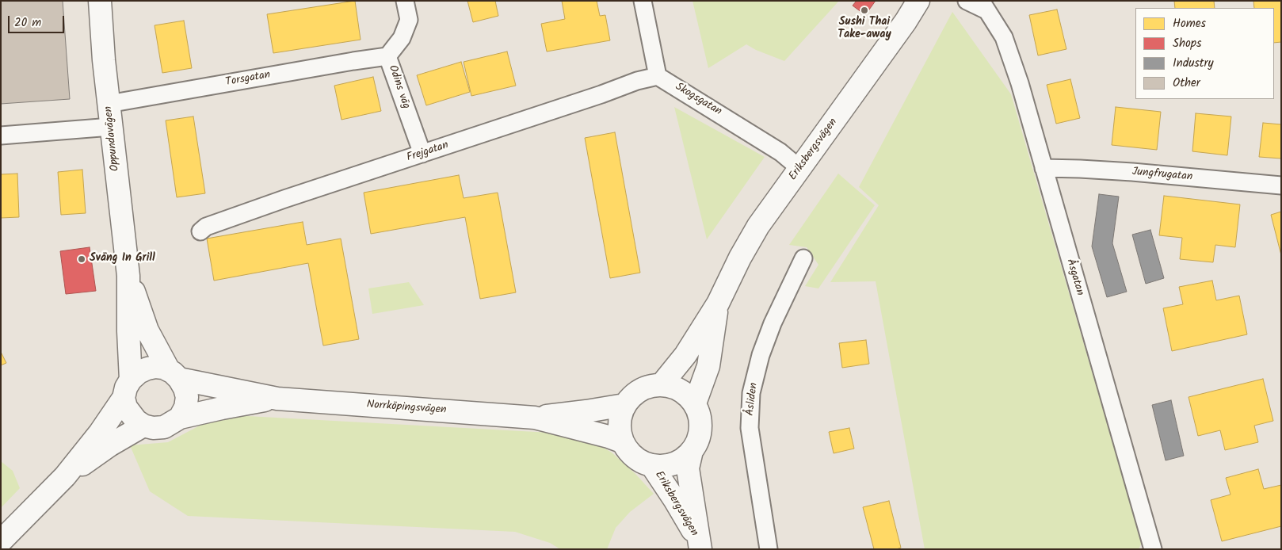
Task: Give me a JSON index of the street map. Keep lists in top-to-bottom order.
{
  "streets": {
    "main road": ["Oppundavägen", "Eriksbergsvägen", "Norrköpingsvägen"],
    "street": [
      "Torsgatan",
      "Odins väg",
      "Skogsgatan",
      "Frejgatan",
      "Jungfrugatan",
      "Åsgatan",
      "Åsliden"
    ]
  },
  "crossings": [
    ["Torsgatan", "Odins väg"],
    ["Torsgatan", "Oppundavägen"],
    ["Odins väg", "Frejgatan"],
    ["Skogsgatan", "Eriksbergsvägen"],
    ["Skogsgatan", "Frejgatan"],
    ["Oppundavägen", "Norrköpingsvägen"],
    ["Eriksbergsvägen", "Norrköpingsvägen"],
    ["Jungfrugatan", "Åsgatan"]
  ],
  "places": ["Sushi Thai Take-away", "Sväng In Grill"],
  "legend": [
    "Homes",
    "Shops",
    "Industry",
    "Other"
  ],
  "scale_bar": "20 m"
}
